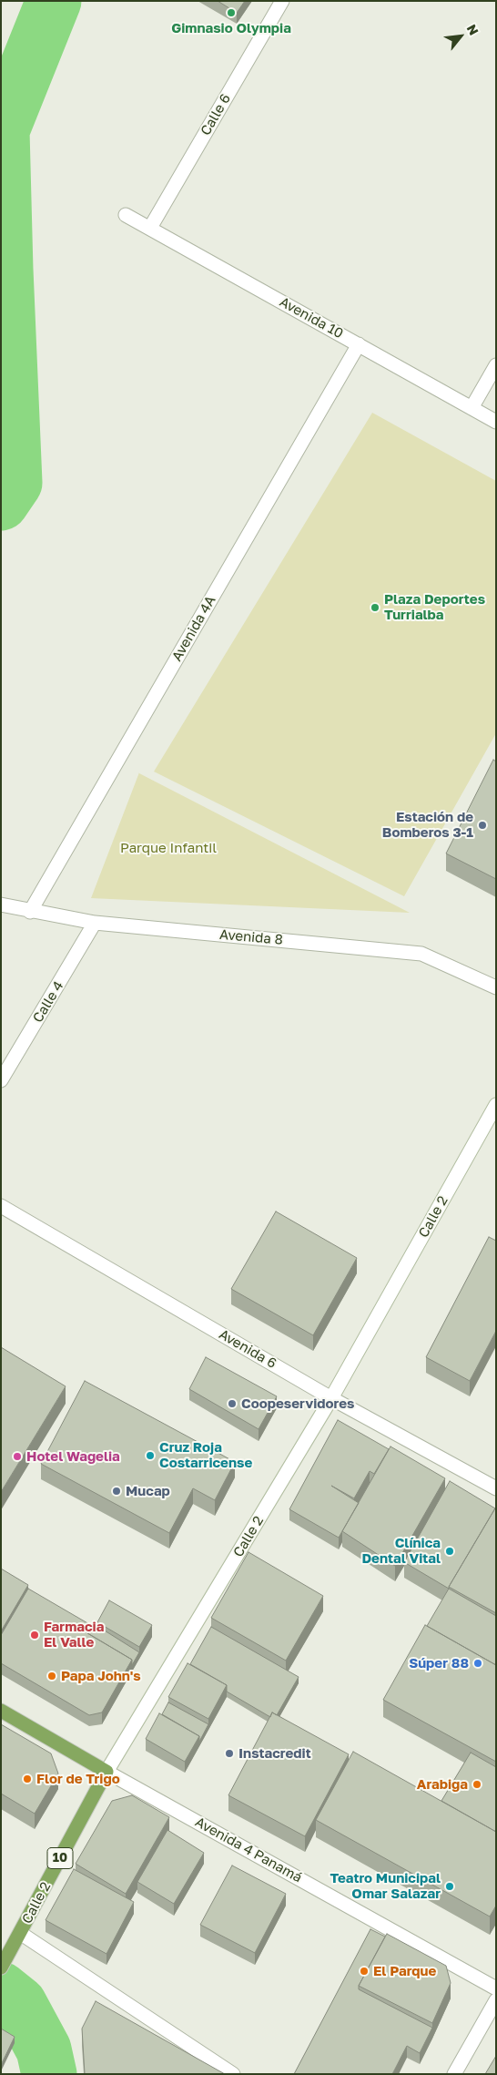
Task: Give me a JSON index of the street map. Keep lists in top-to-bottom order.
{
  "streets": {
    "main road": ["Calle 2", "Avenida 4 Panamá", "10"],
    "street": [
      "Calle 6",
      "Avenida 10",
      "Avenida 4A",
      "Avenida 8",
      "Calle 4",
      "Avenida 6"
    ]
  },
  "crossings": [
    ["Calle 6", "Avenida 10"],
    ["Avenida 10", "Avenida 4A"],
    ["Avenida 4A", "Avenida 8"],
    ["Avenida 8", "Calle 4"],
    ["Calle 2", "Avenida 6"],
    ["Calle 2", "Avenida 4 Panamá"]
  ],
  "parks": ["Parque Infantil"],
  "places": [
    "Gimnasio Olympia",
    "Plaza Deportes Turrialba",
    "Estación de Bomberos 3-1",
    "Coopeservidores",
    "Cruz Roja Costarricense",
    "Hotel Wagelia",
    "Mucap",
    "Clínica Dental Vital",
    "Farmacia El Valle",
    "Súper 88",
    "Papa John's",
    "Instacredit",
    "Flor de Trigo",
    "Arabiga",
    "Teatro Municipal Omar Salazar",
    "El Parque"
  ],
  "north": "top right"
}
